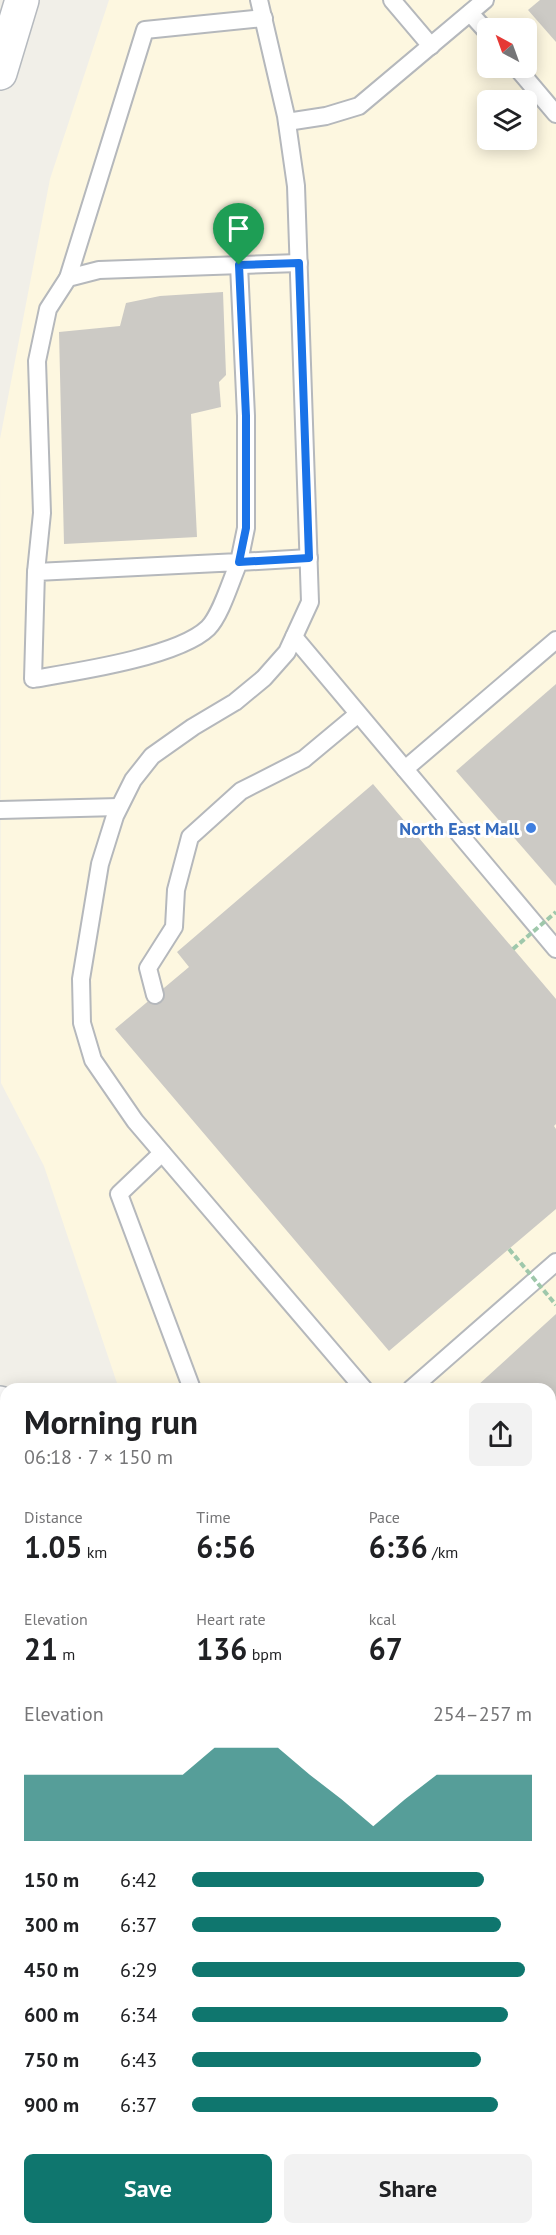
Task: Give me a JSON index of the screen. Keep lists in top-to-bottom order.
{
  "places": ["North East Mall"],
  "north": "top left",
  "page": {
    "heading": ["Morning run", "06:18 · 7 × 150 m"],
    "stats": [
      ["Distance", "1.05 km"],
      ["Time", "6:56"],
      ["Pace", "6:36 /km"],
      ["Elevation", "21 m"],
      ["Heart rate", "136 bpm"],
      ["kcal", "67"]
    ],
    "chart": ["Elevation", "254–257 m"],
    "list": [
      {
        "name": "150 m",
        "note": "6:42"
      },
      {
        "name": "300 m",
        "note": "6:37"
      },
      {
        "name": "450 m",
        "note": "6:29"
      },
      {
        "name": "600 m",
        "note": "6:34"
      },
      {
        "name": "750 m",
        "note": "6:43"
      },
      {
        "name": "900 m",
        "note": "6:37"
      }
    ],
    "buttons": ["Save", "Share"]
  }
}
